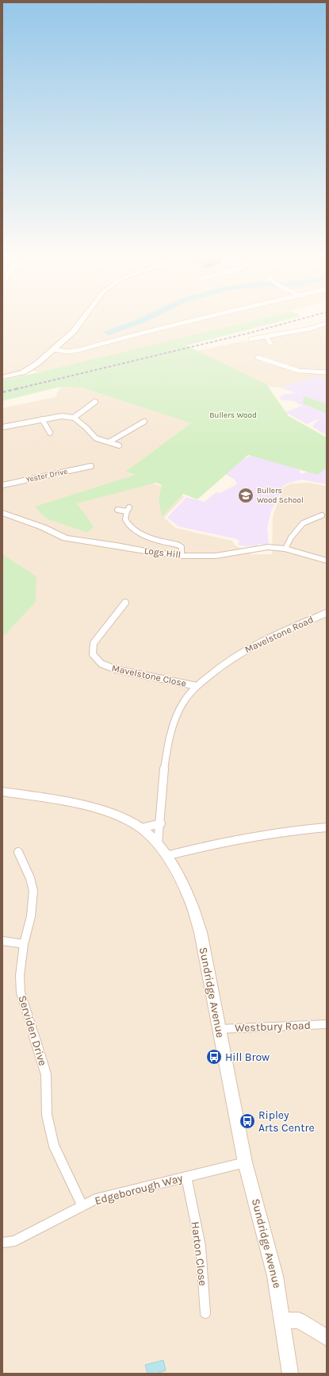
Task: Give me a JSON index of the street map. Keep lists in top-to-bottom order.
{
  "streets": {
    "street": [
      "Yester Drive",
      "Logs Hill",
      "Mavelstone Road",
      "Mavelstone Close",
      "Sundridge Avenue",
      "Westbury Road",
      "Serviden Drive",
      "Edgeborough Way",
      "Harton Close"
    ]
  },
  "crossings": [
    ["Mavelstone Road", "Mavelstone Close"],
    ["Mavelstone Road", "Sundridge Avenue"],
    ["Sundridge Avenue", "Westbury Road"],
    ["Sundridge Avenue", "Edgeborough Way"],
    ["Serviden Drive", "Edgeborough Way"],
    ["Edgeborough Way", "Harton Close"]
  ],
  "parks": ["Bullers Wood"],
  "places": {
    "school or university": ["Bullers Wood School"],
    "bus stop": ["Hill Brow", "Ripley Arts Centre"]
  }
}
